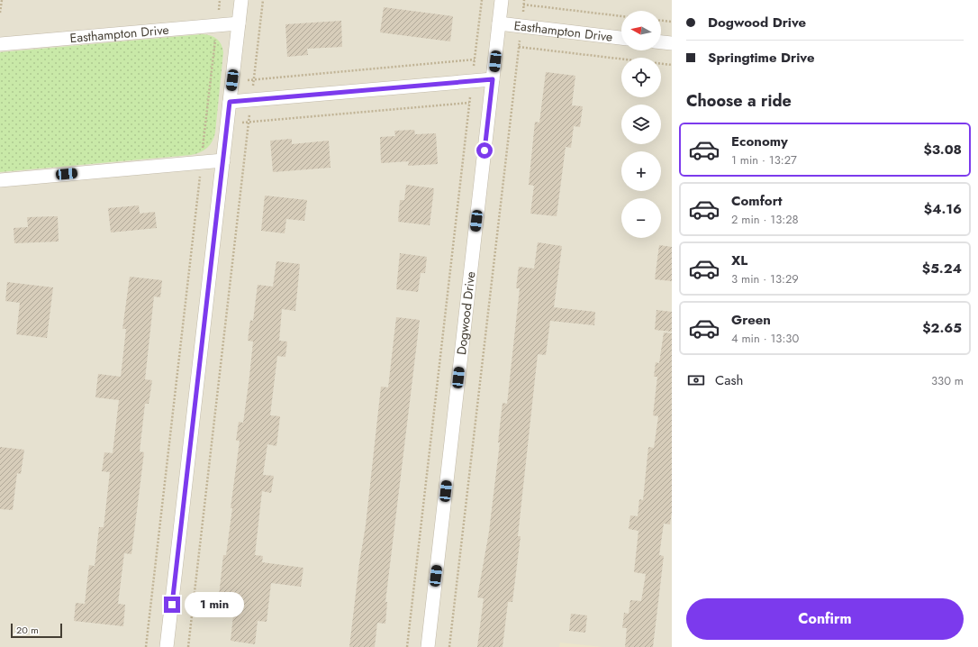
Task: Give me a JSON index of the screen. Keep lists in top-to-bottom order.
{
  "streets": {
    "street": ["Easthampton Drive", "Dogwood Drive"]
  },
  "crossings": [
    ["Easthampton Drive", "Dogwood Drive"]
  ],
  "scale_bar": "20 m",
  "north": "left",
  "page": {
    "banner": ["Dogwood Drive", "Springtime Drive"],
    "map_buttons": ["+", "−"],
    "heading": "Choose a ride",
    "list": [
      {
        "name": "Economy",
        "note": "1 min · 13:27",
        "value": "$3.08"
      },
      {
        "name": "Comfort",
        "note": "2 min · 13:28",
        "value": "$4.16"
      },
      {
        "name": "XL",
        "note": "3 min · 13:29",
        "value": "$5.24"
      },
      {
        "name": "Green",
        "note": "4 min · 13:30",
        "value": "$2.65"
      }
    ],
    "pay": ["Cash", "330 m"],
    "buttons": "Confirm",
    "bubble": "1 min",
    "scale": "20 m"
  }
}
